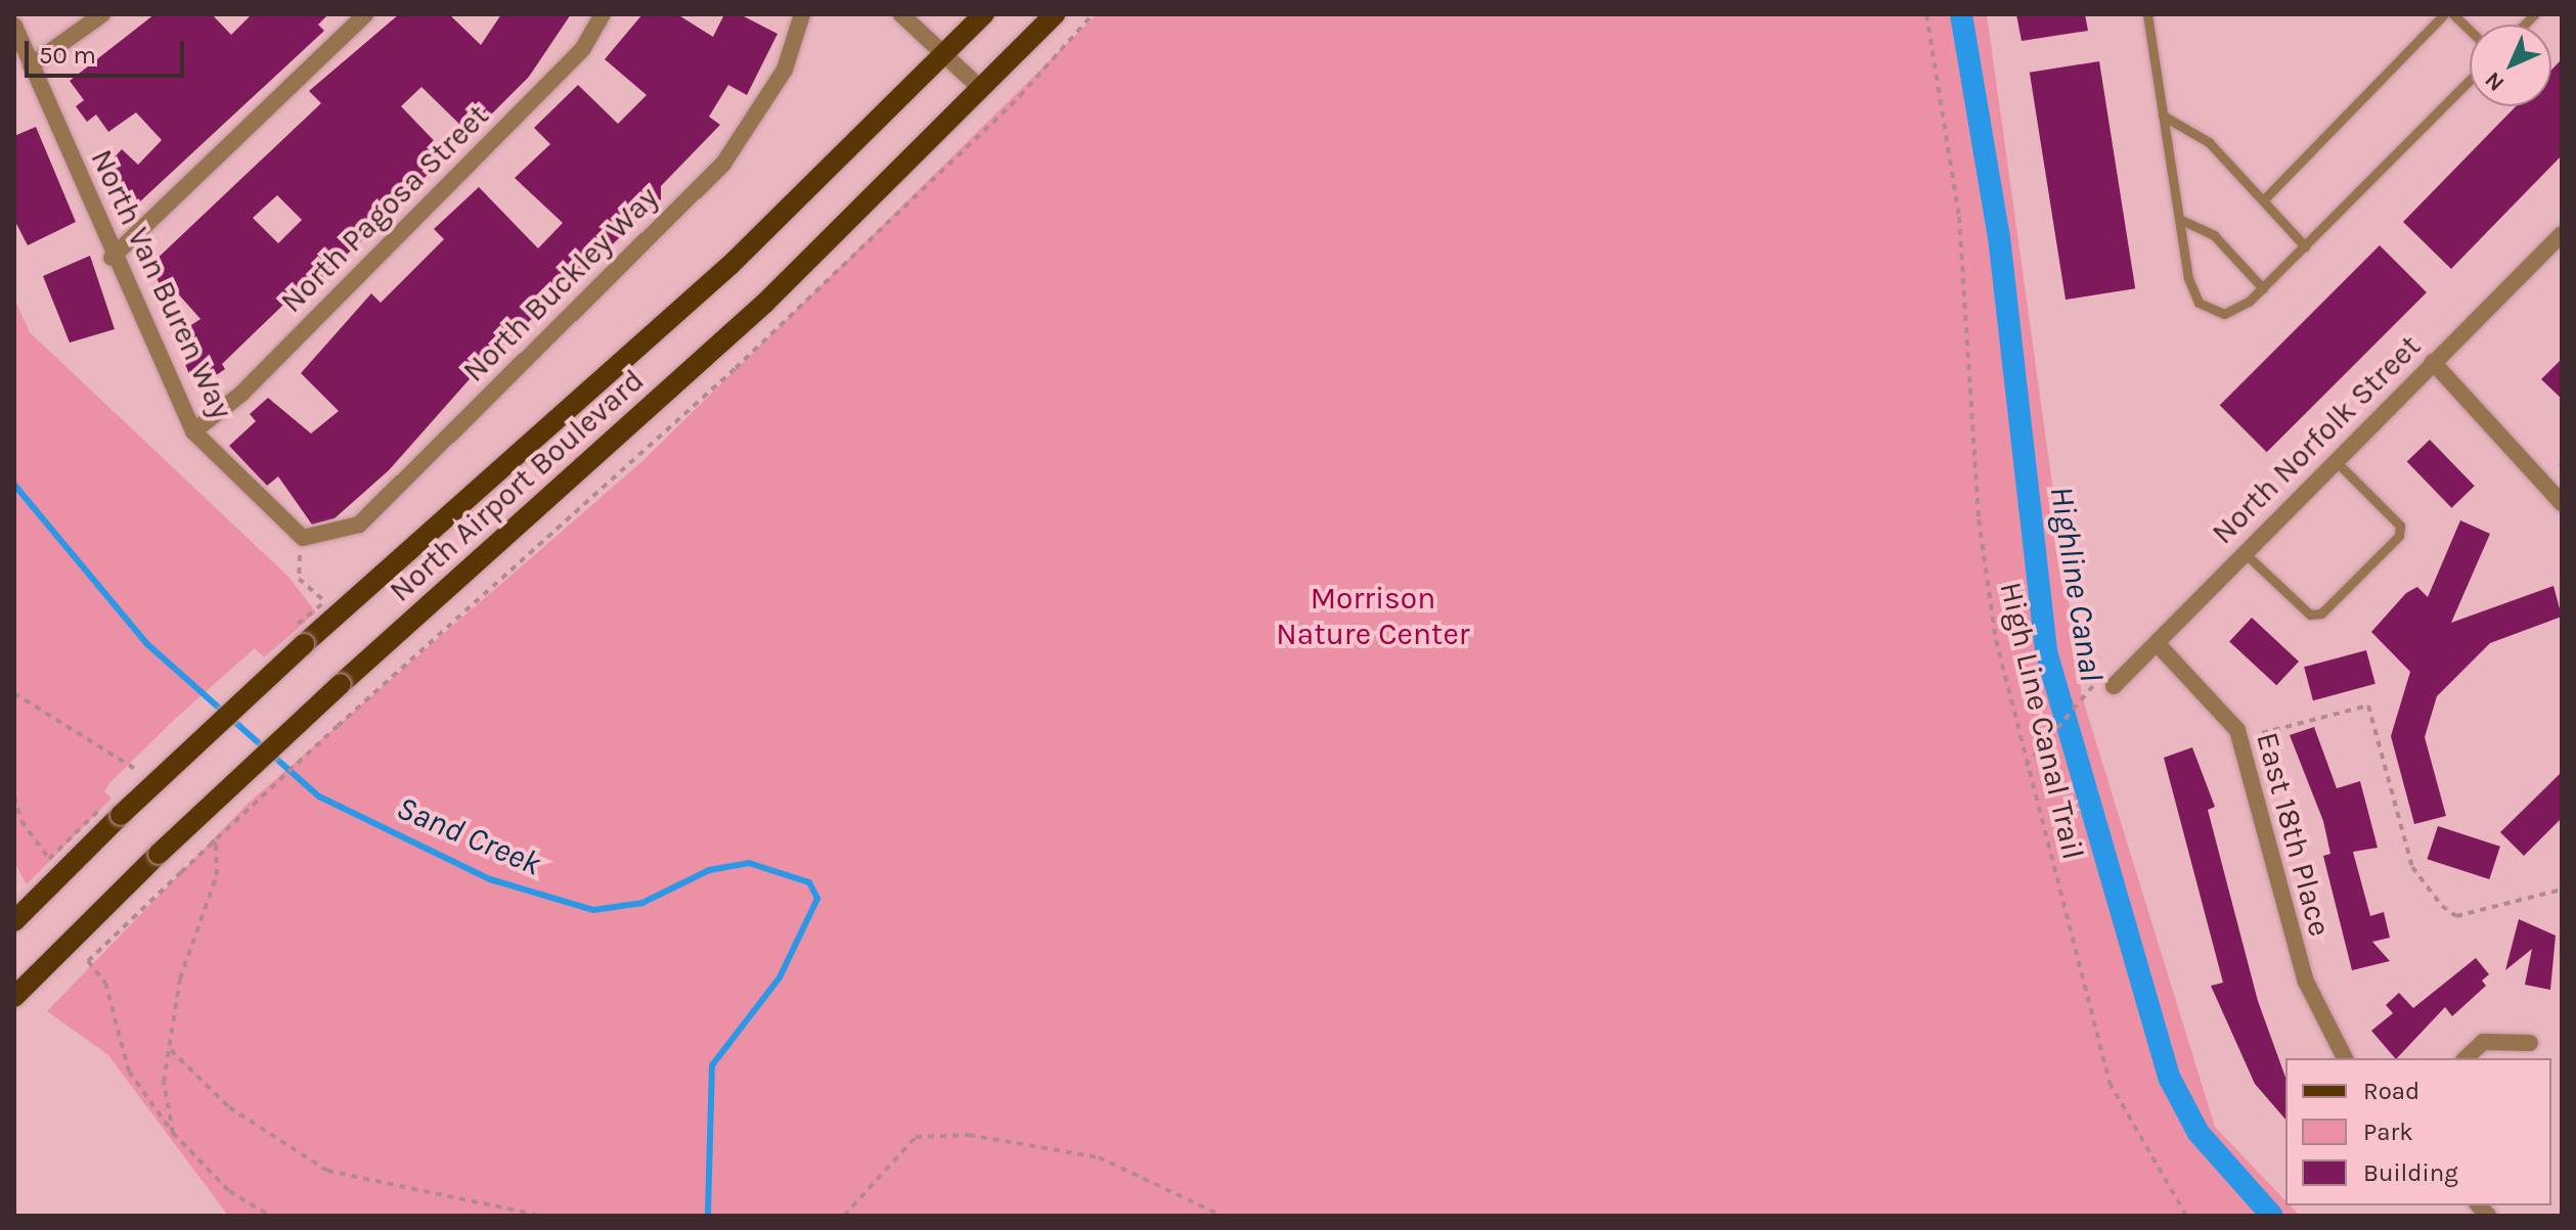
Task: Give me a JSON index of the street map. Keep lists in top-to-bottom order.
{
  "streets": {
    "main road": ["North Airport Boulevard"],
    "street": [
      "North Pagosa Street",
      "North Van Buren Way",
      "North Buckley Way",
      "North Norfolk Street",
      "East 18th Place"
    ],
    "path": ["High Line Canal Trail"]
  },
  "crossings": [
    ["North Pagosa Street", "North Van Buren Way"],
    ["North Van Buren Way", "North Buckley Way"],
    ["North Norfolk Street", "East 18th Place"]
  ],
  "water": ["Highline Canal", "Sand Creek"],
  "parks": ["Morrison Nature Center"],
  "legend": ["Road", "Park", "Building"],
  "scale_bar": "50 m",
  "north": "bottom left"
}
